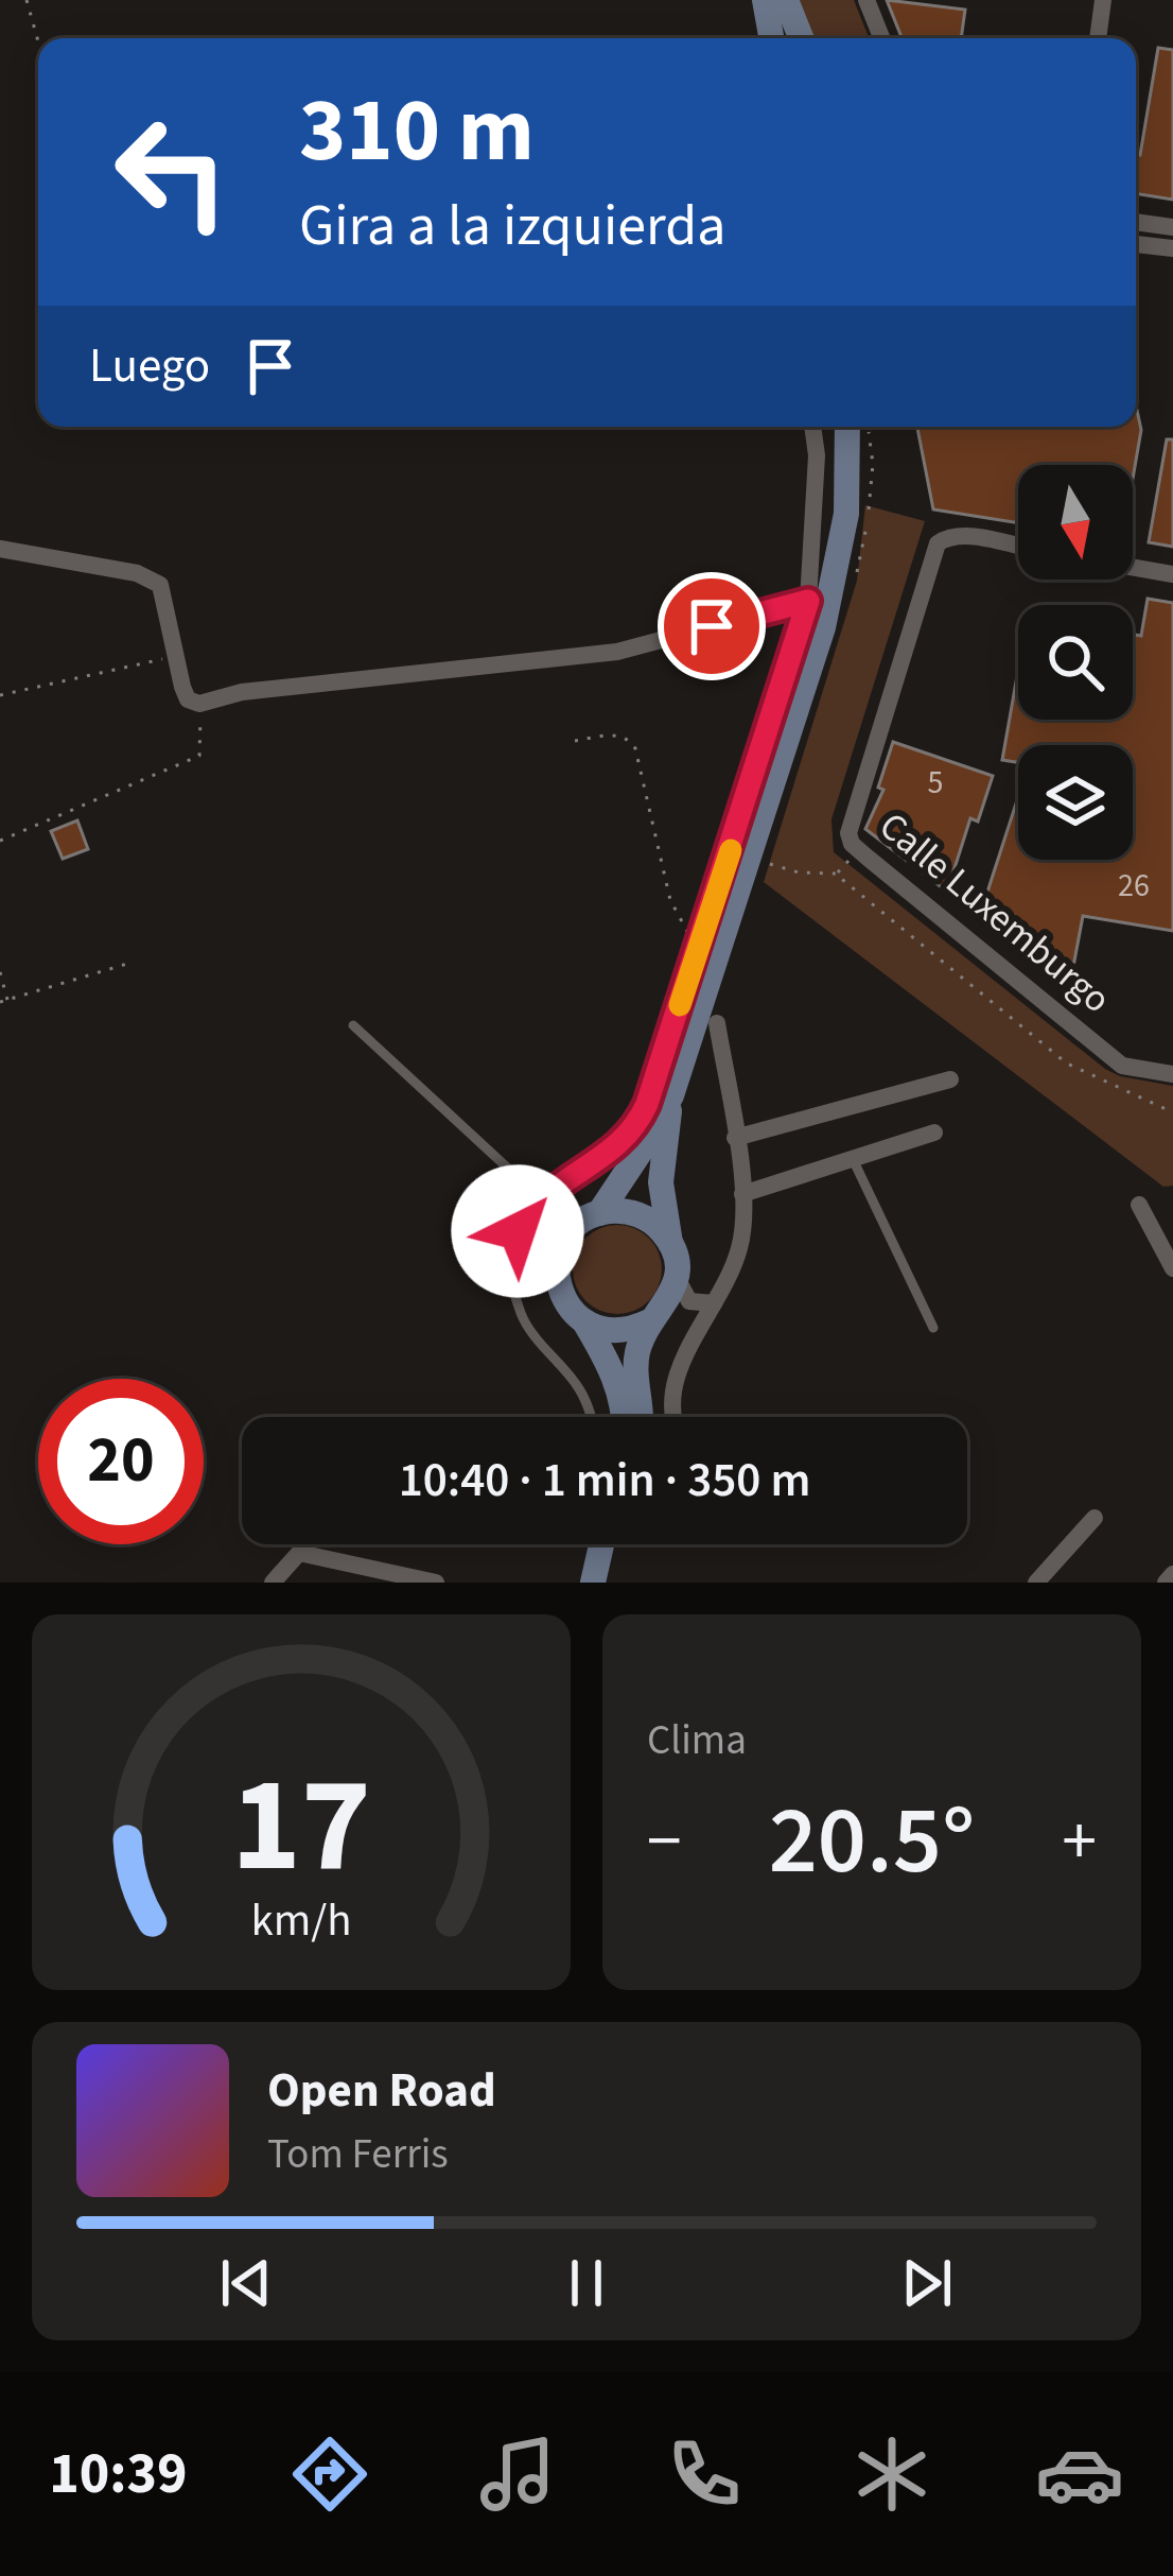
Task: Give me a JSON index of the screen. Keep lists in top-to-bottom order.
{
  "streets": {
    "street": ["Calle Luxemburgo"]
  },
  "house_numbers": ["5", "26"],
  "north": "bottom",
  "page": {
    "turn": ["310 m", "Gira a la izquierda"],
    "then": "Luego",
    "limit": "20",
    "trip": "10:40 · 1 min · 350 m",
    "tile": "Clima",
    "heat": ["−", "20.5°", "+"],
    "song": ["Open Road", "Tom Ferris"],
    "tabs": "10:39",
    "gauge": ["17", "km/h"]
  }
}
